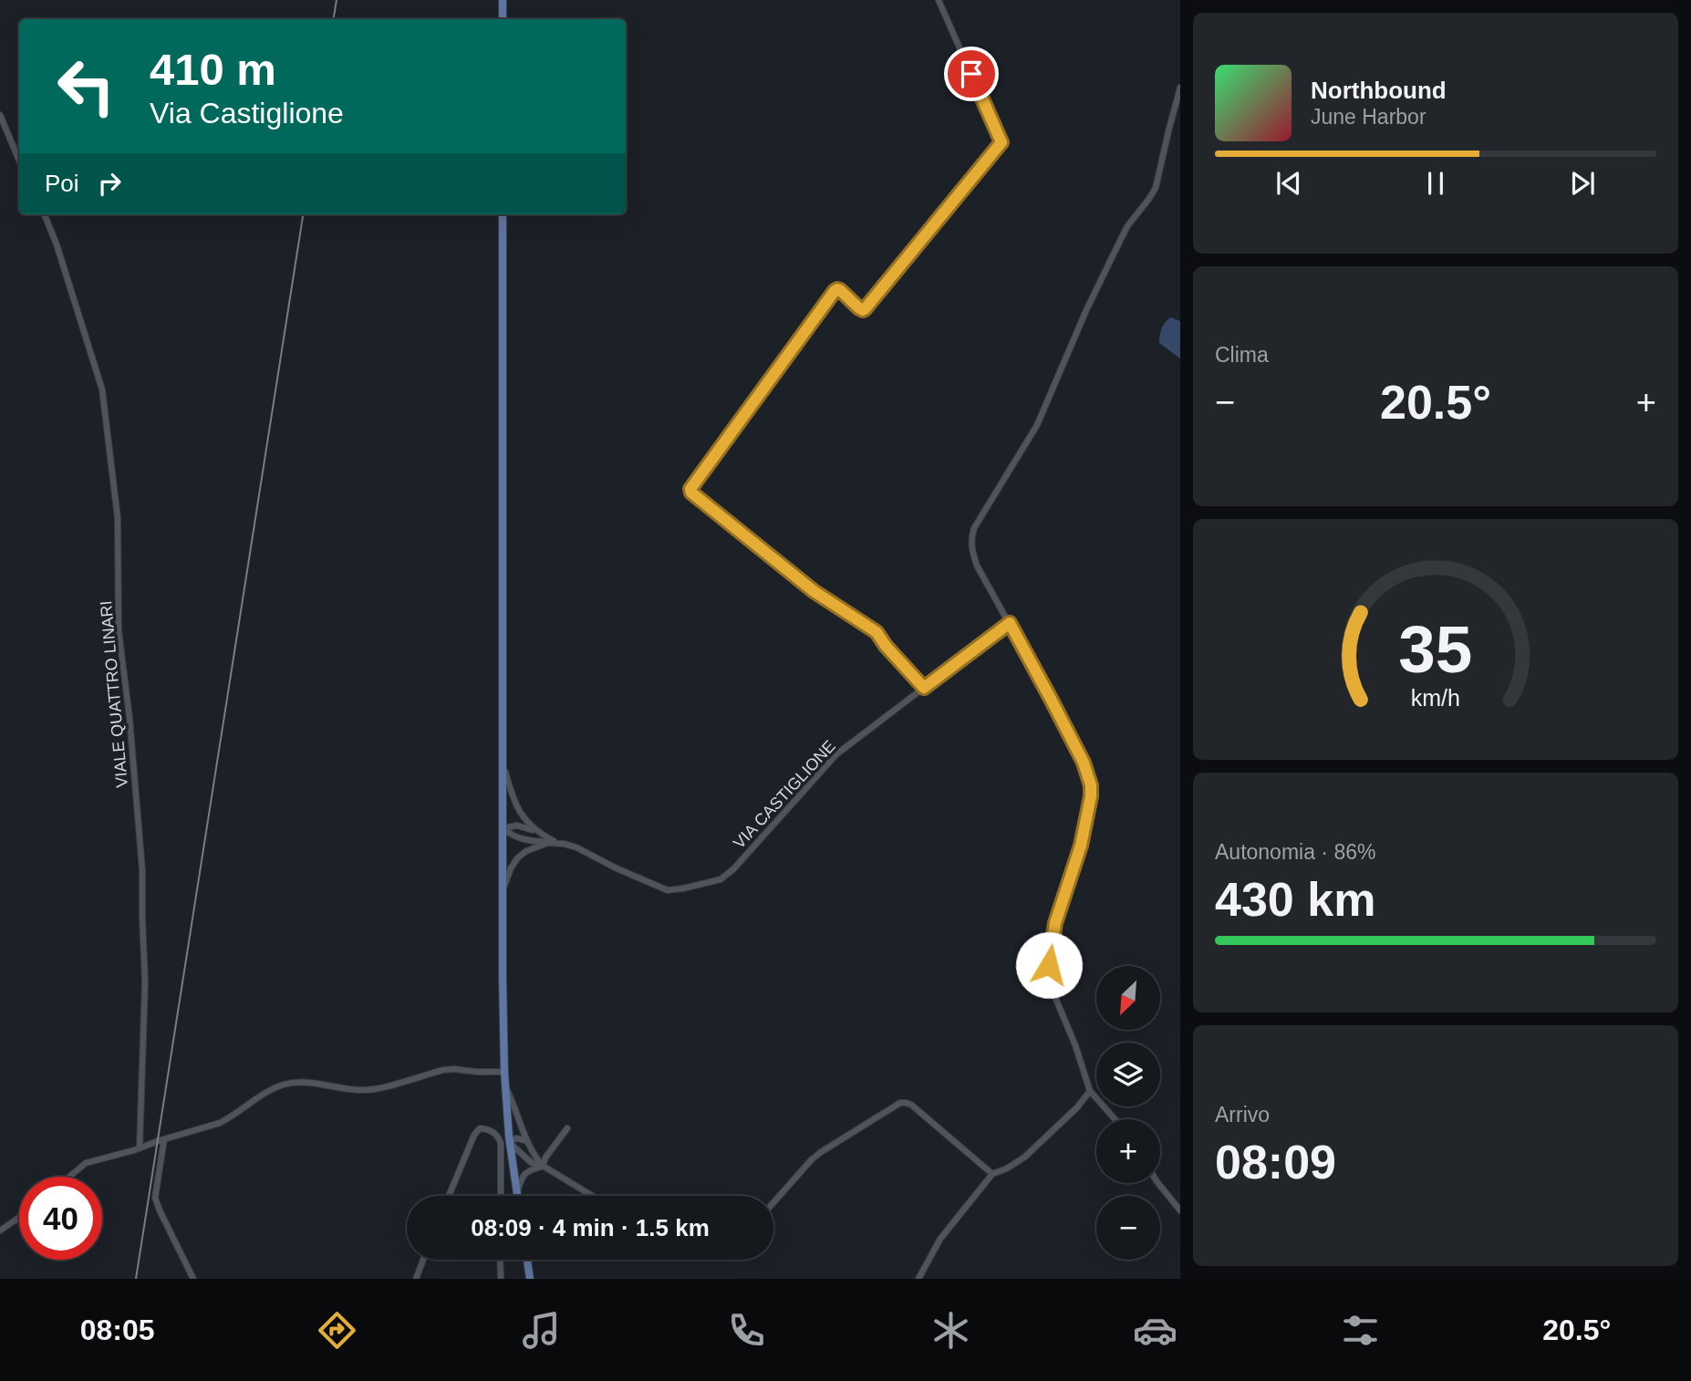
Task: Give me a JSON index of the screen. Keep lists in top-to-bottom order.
{
  "streets": {
    "street": ["VIALE QUATTRO LINARI", "VIA CASTIGLIONE"]
  },
  "north": "bottom left",
  "page": {
    "turn": ["410 m", "Via Castiglione"],
    "song": ["Northbound", "June Harbor"],
    "then": "Poi",
    "tile": [
      "Clima",
      ["Autonomia · 86%", "430 km"],
      ["Arrivo", "08:09"]
    ],
    "heat": ["−", "20.5°", "+"],
    "map_buttons": ["+", "−"],
    "limit": "40",
    "trip": "08:09 · 4 min · 1.5 km",
    "tabs": ["08:05", "20.5°"],
    "gauge": ["35", "km/h"]
  }
}
